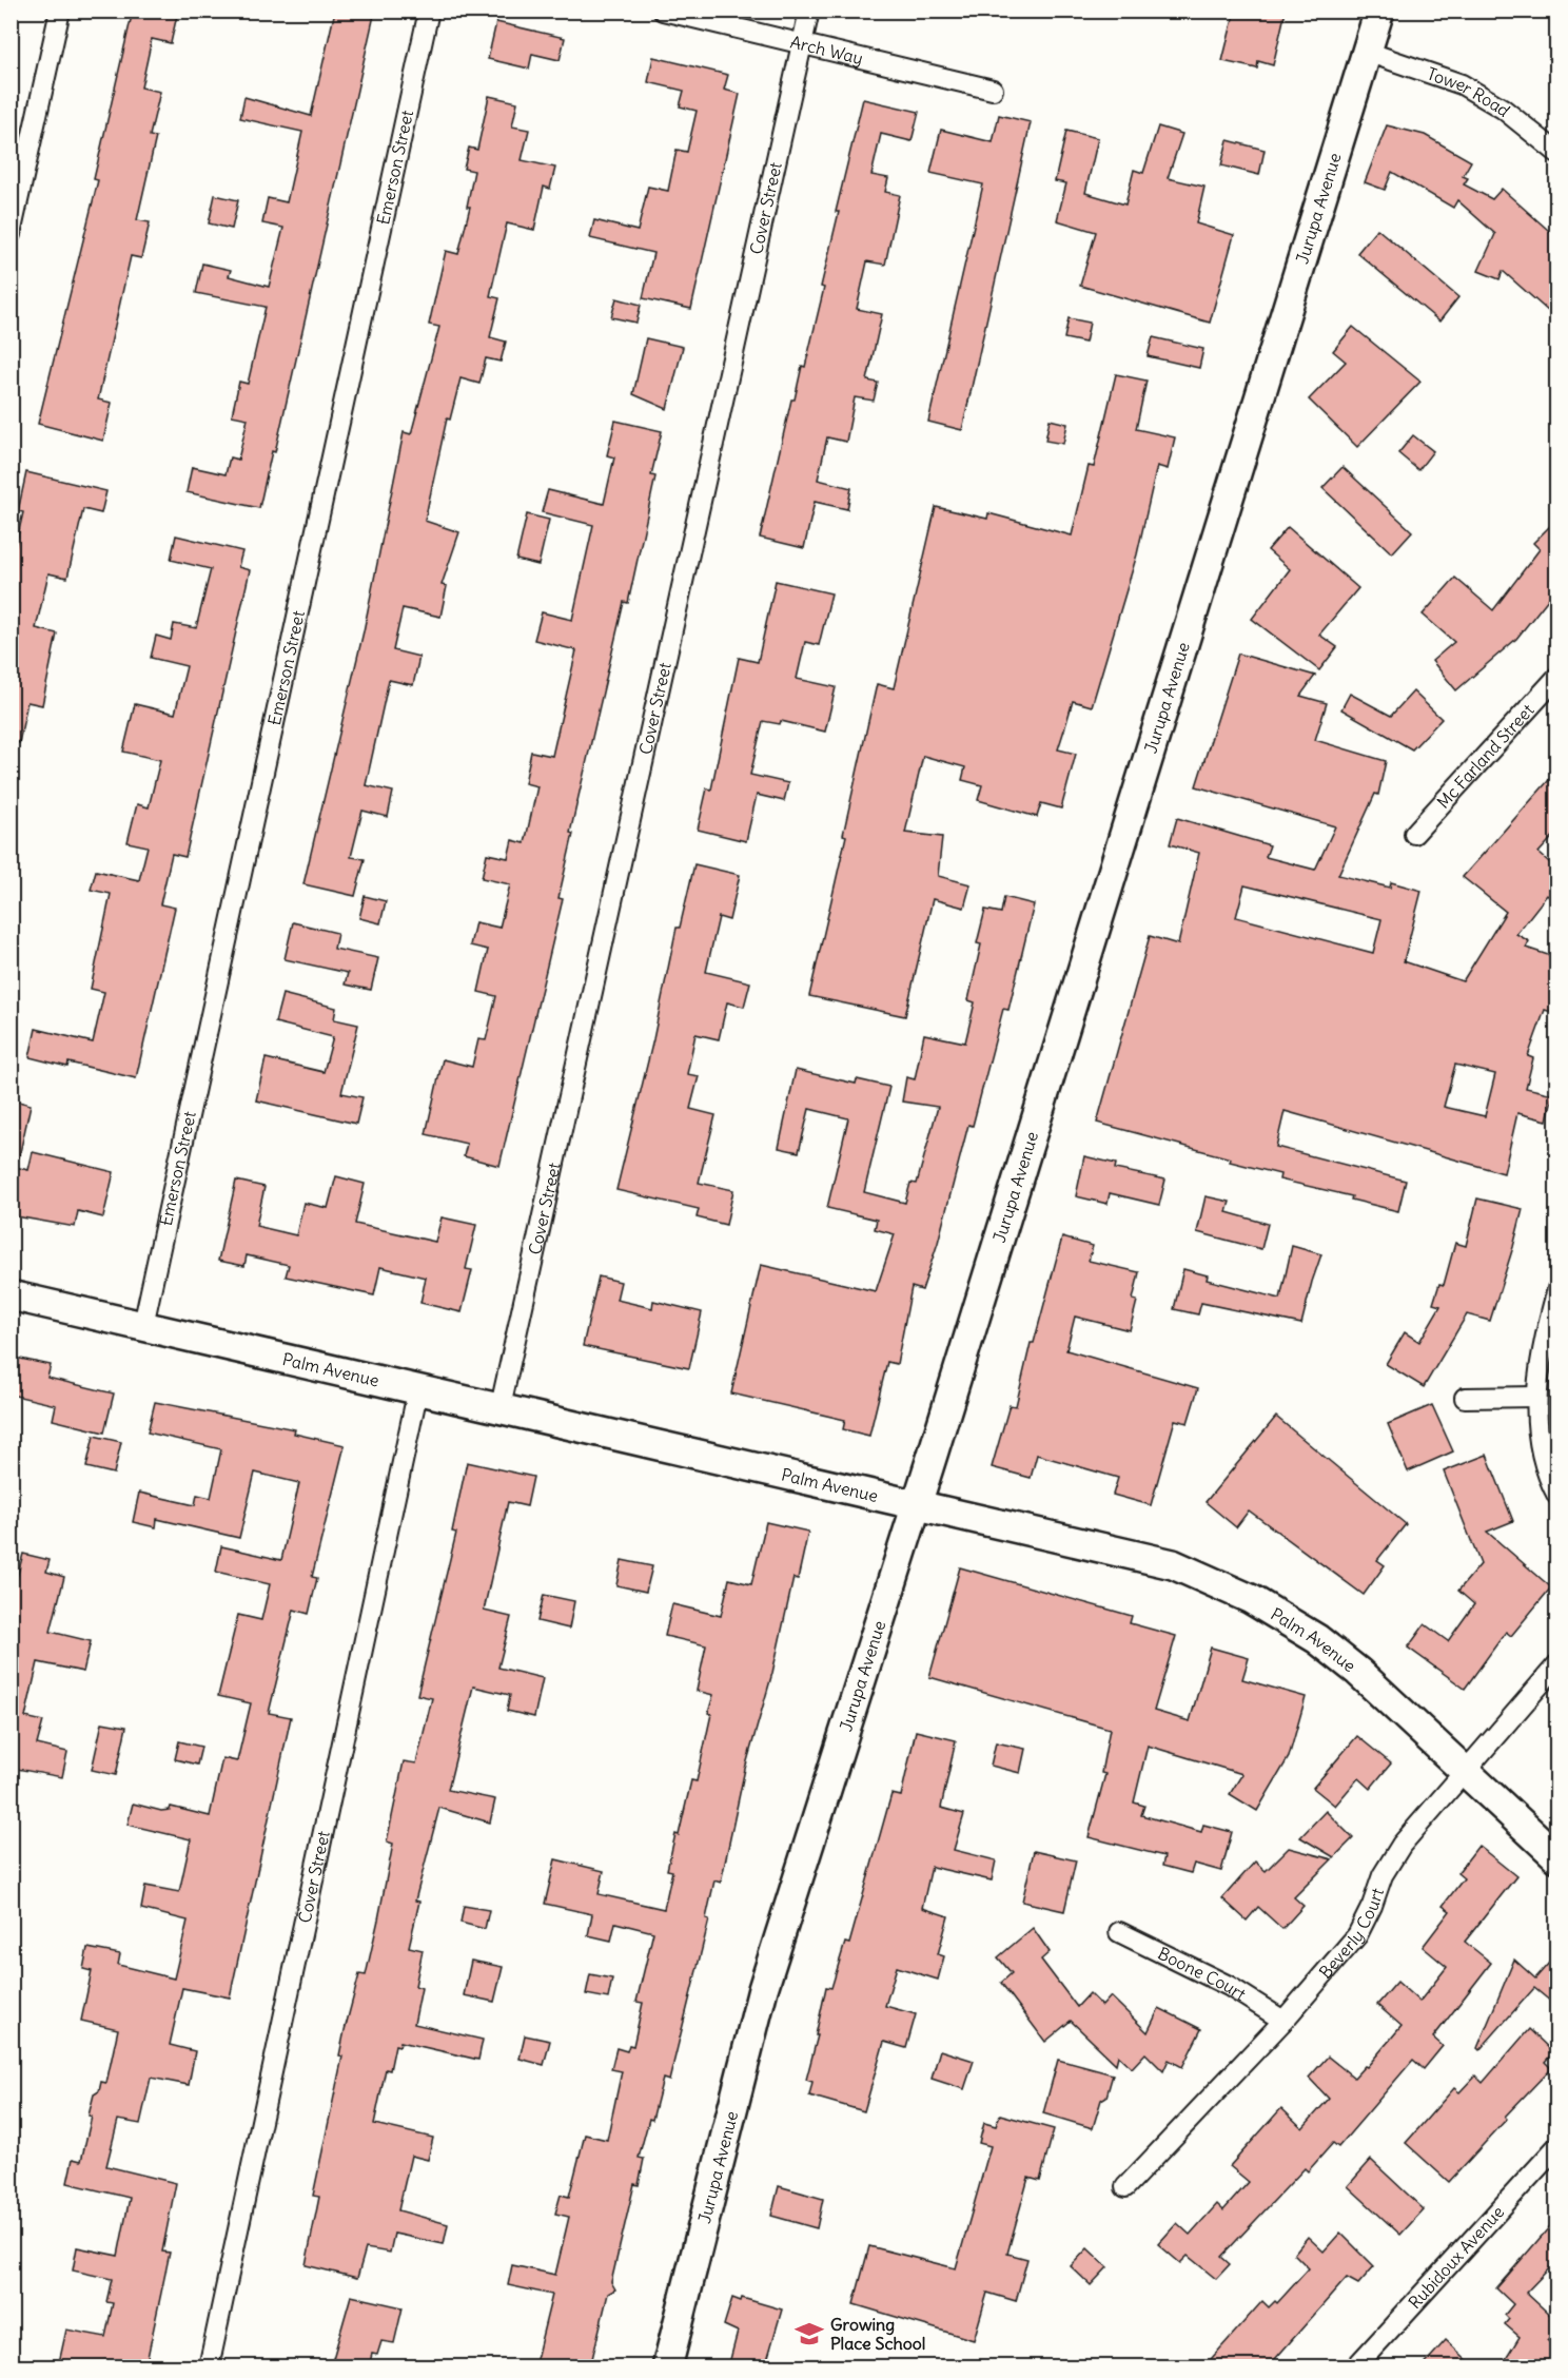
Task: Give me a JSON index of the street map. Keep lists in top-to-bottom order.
{
  "streets": {
    "main road": ["Jurupa Avenue", "Palm Avenue"],
    "street": [
      "Arch Way",
      "Tower Road",
      "Emerson Street",
      "Cover Street",
      "Mc Farland Street",
      "Beverly Court",
      "Boone Court",
      "Rubidoux Avenue"
    ]
  },
  "crossings": [
    ["Arch Way", "Cover Street"],
    ["Tower Road", "Jurupa Avenue"],
    ["Emerson Street", "Palm Avenue"],
    ["Jurupa Avenue", "Palm Avenue"],
    ["Cover Street", "Palm Avenue"],
    ["Palm Avenue", "Beverly Court"],
    ["Beverly Court", "Boone Court"]
  ],
  "places": {
    "school or university": ["Growing Place School"]
  }
}
